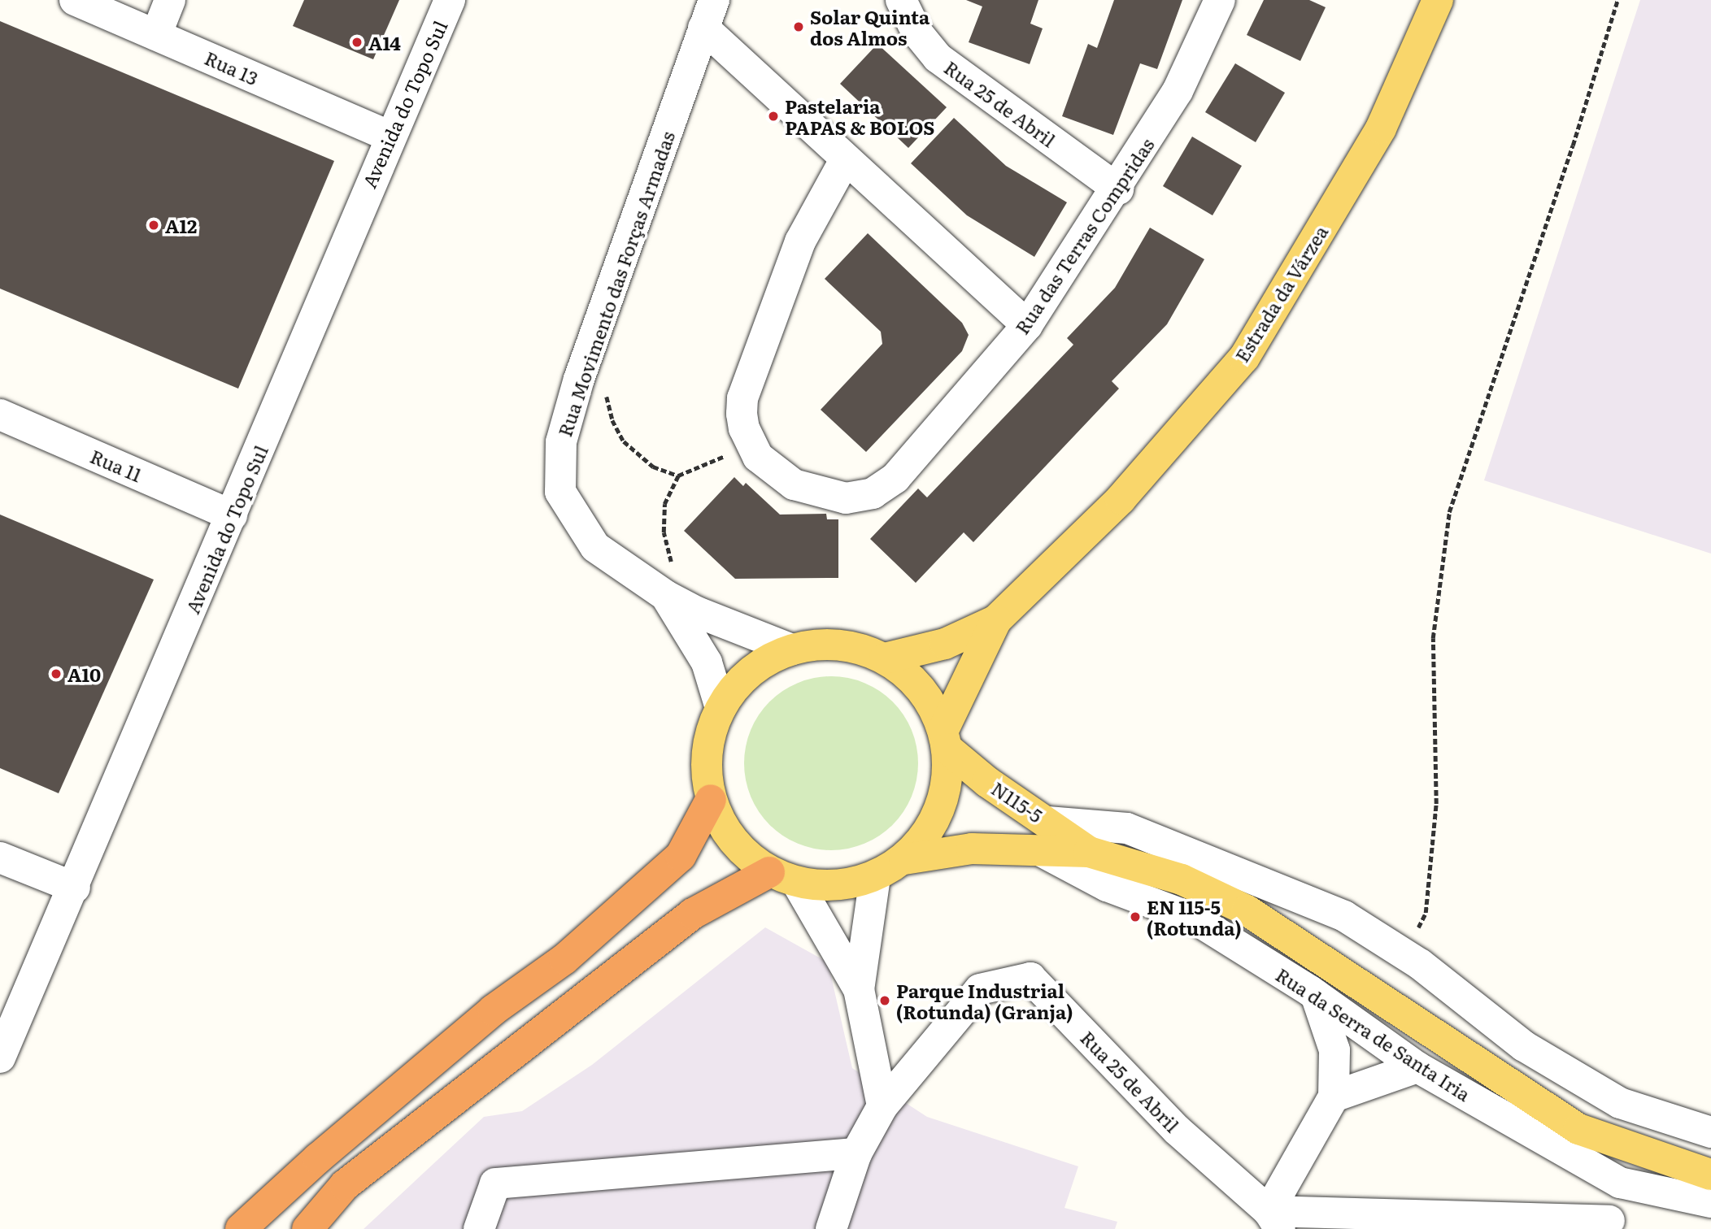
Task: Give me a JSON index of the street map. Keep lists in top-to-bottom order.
{
  "streets": {
    "main road": ["Estrada da Várzea", "N115-5"],
    "street": [
      "Rua 13",
      "Rua 25 de Abril",
      "Avenida do Topo Sul",
      "Rua das Terras Compridas",
      "Rua Movimento das Forças Armadas",
      "Rua 11",
      "Rua da Serra de Santa Iria"
    ]
  },
  "crossings": [
    ["Rua 13", "Avenida do Topo Sul"],
    ["Rua 25 de Abril", "Rua das Terras Compridas"],
    ["Avenida do Topo Sul", "Rua 11"],
    ["Estrada da Várzea", "N115-5"],
    ["N115-5", "Rua da Serra de Santa Iria"]
  ],
  "places": [
    "Solar Quinta dos Almos",
    "A14",
    "Pastelaria PAPAS & BOLOS",
    "A12",
    "A10",
    "EN 115-5 (Rotunda)",
    "Parque Industrial (Rotunda) (Granja)"
  ]
}
